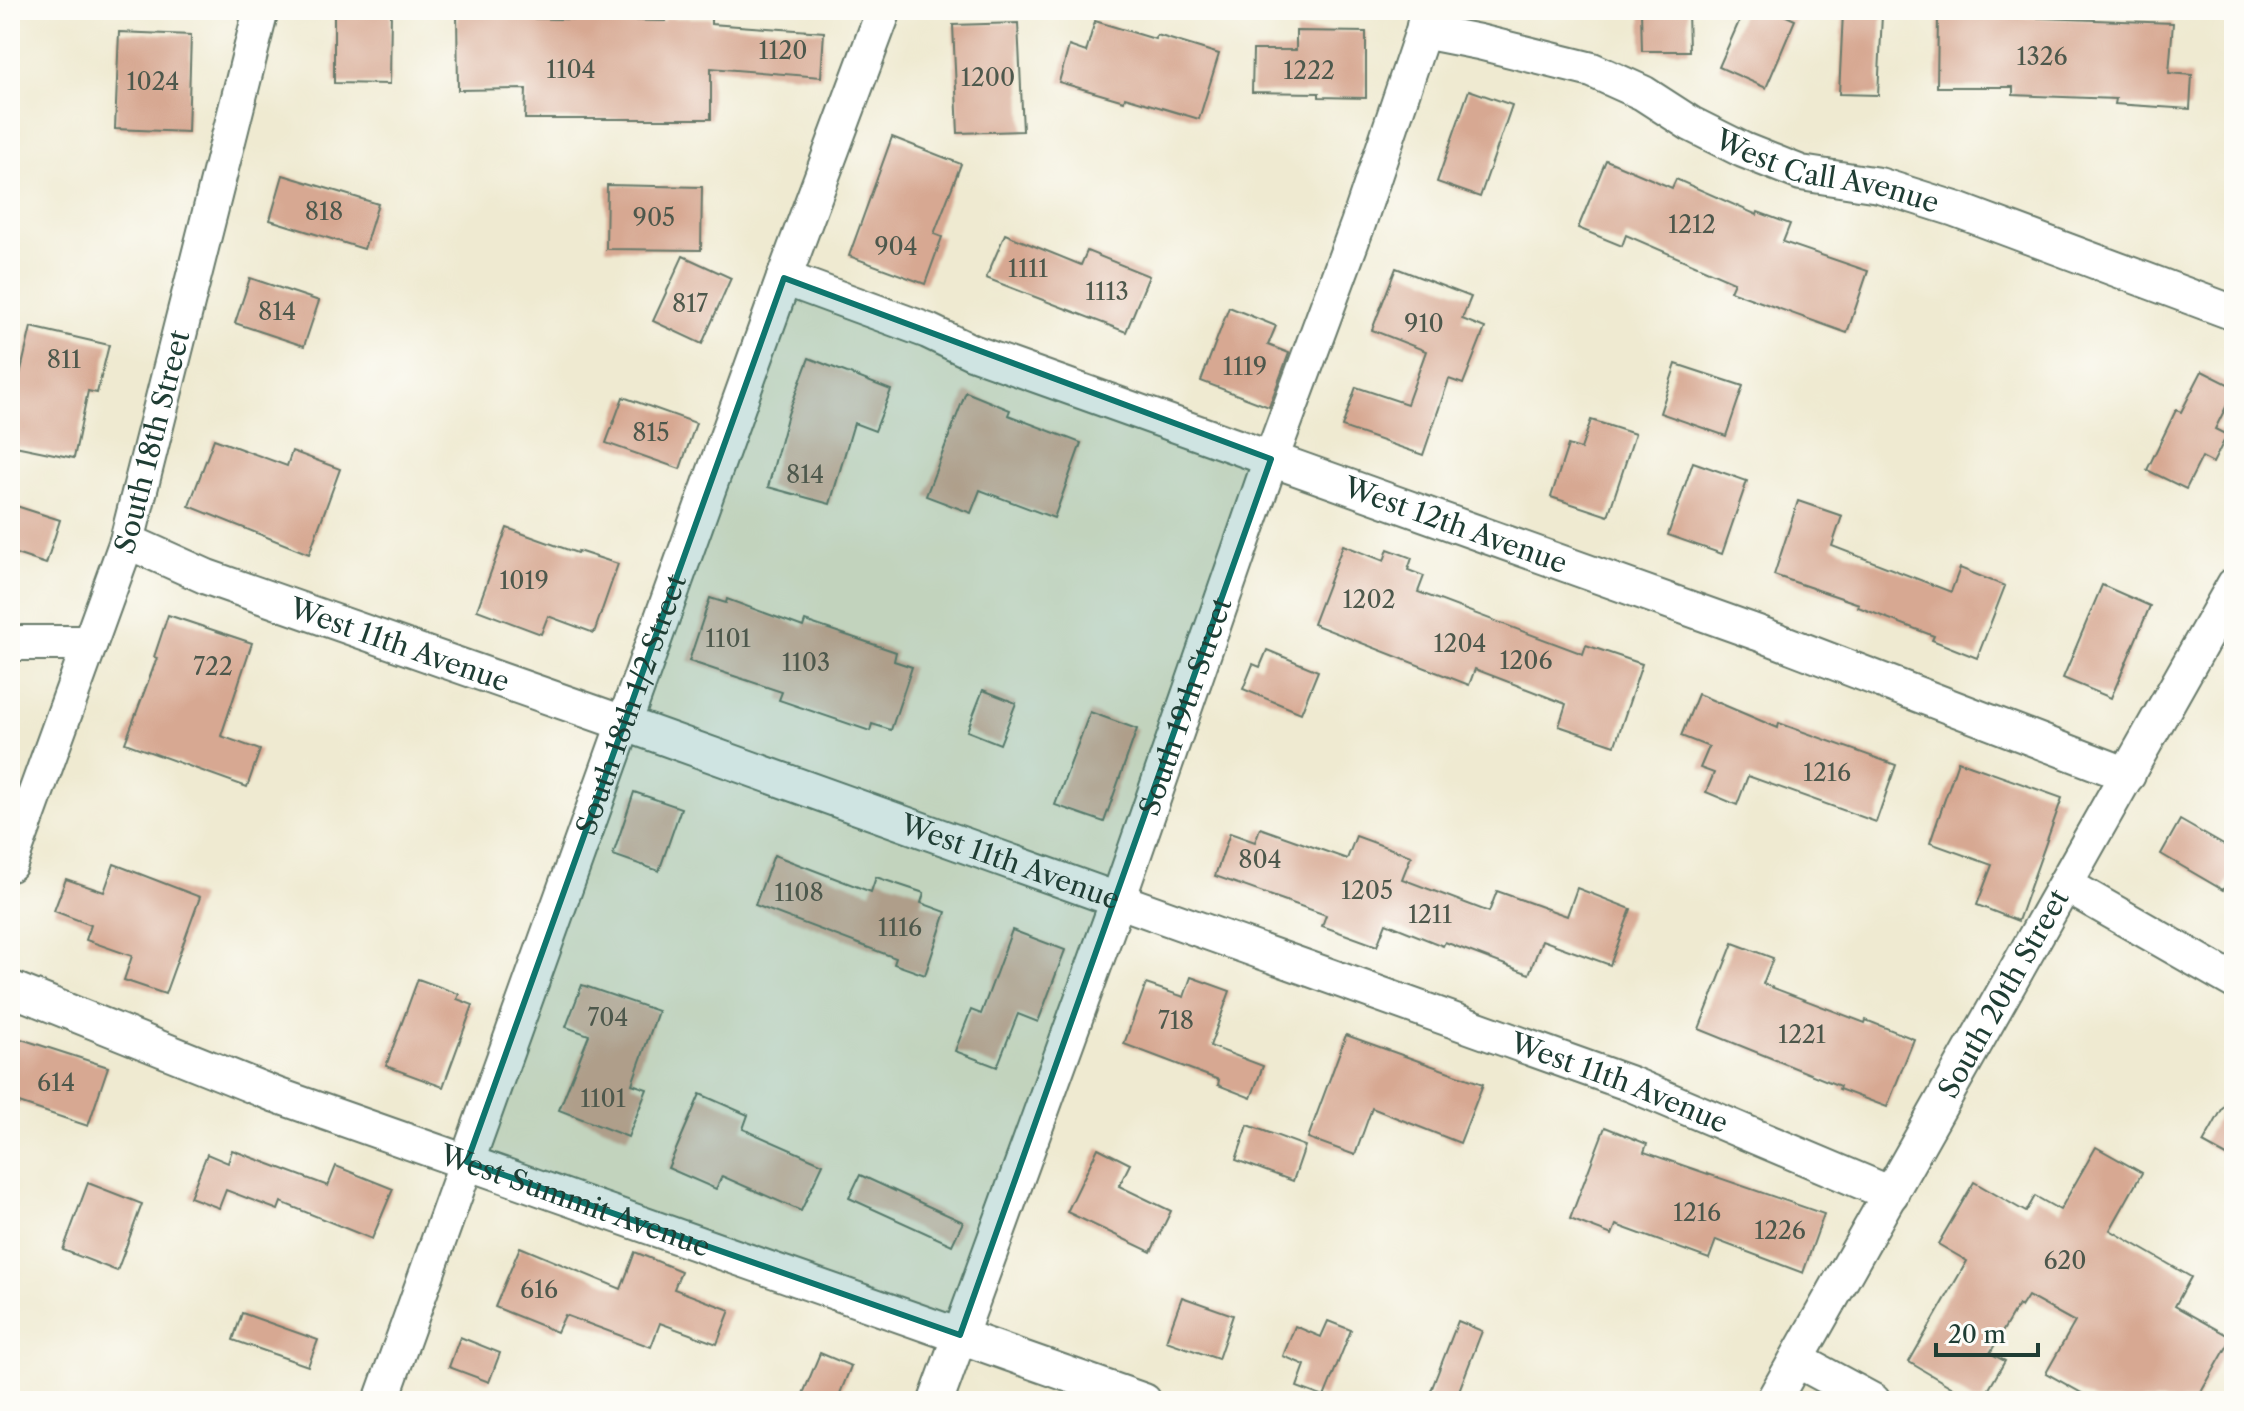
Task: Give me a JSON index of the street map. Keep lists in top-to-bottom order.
{
  "streets": {
    "street": [
      "West Call Avenue",
      "South 18th Street",
      "West 12th Avenue",
      "West 11th Avenue",
      "South 18th 1/2 Street",
      "South 19th Street",
      "South 20th Street",
      "West Summit Avenue"
    ]
  },
  "crossings": [
    ["West Call Avenue", "South 19th Street"],
    ["South 18th Street", "West 11th Avenue"],
    ["West 12th Avenue", "South 18th 1/2 Street"],
    ["West 12th Avenue", "South 19th Street"],
    ["West 12th Avenue", "South 20th Street"],
    ["West 11th Avenue", "South 18th 1/2 Street"],
    ["West 11th Avenue", "South 19th Street"],
    ["West 11th Avenue", "South 20th Street"],
    ["South 18th 1/2 Street", "West Summit Avenue"],
    ["South 19th Street", "West Summit Avenue"]
  ],
  "house_numbers": [
    "1120",
    "1326",
    "1104",
    "1222",
    "1200",
    "1024",
    "818",
    "905",
    "1212",
    "904",
    "1111",
    "1113",
    "817",
    "814",
    "910",
    "811",
    "1119",
    "815",
    "814",
    "1019",
    "1202",
    "1101",
    "1204",
    "1206",
    "1103",
    "722",
    "1216",
    "804",
    "1205",
    "1108",
    "1211",
    "1116",
    "704",
    "718",
    "1221",
    "614",
    "1101",
    "1216",
    "1226",
    "620",
    "616"
  ],
  "scale_bar": "20 m"
}
